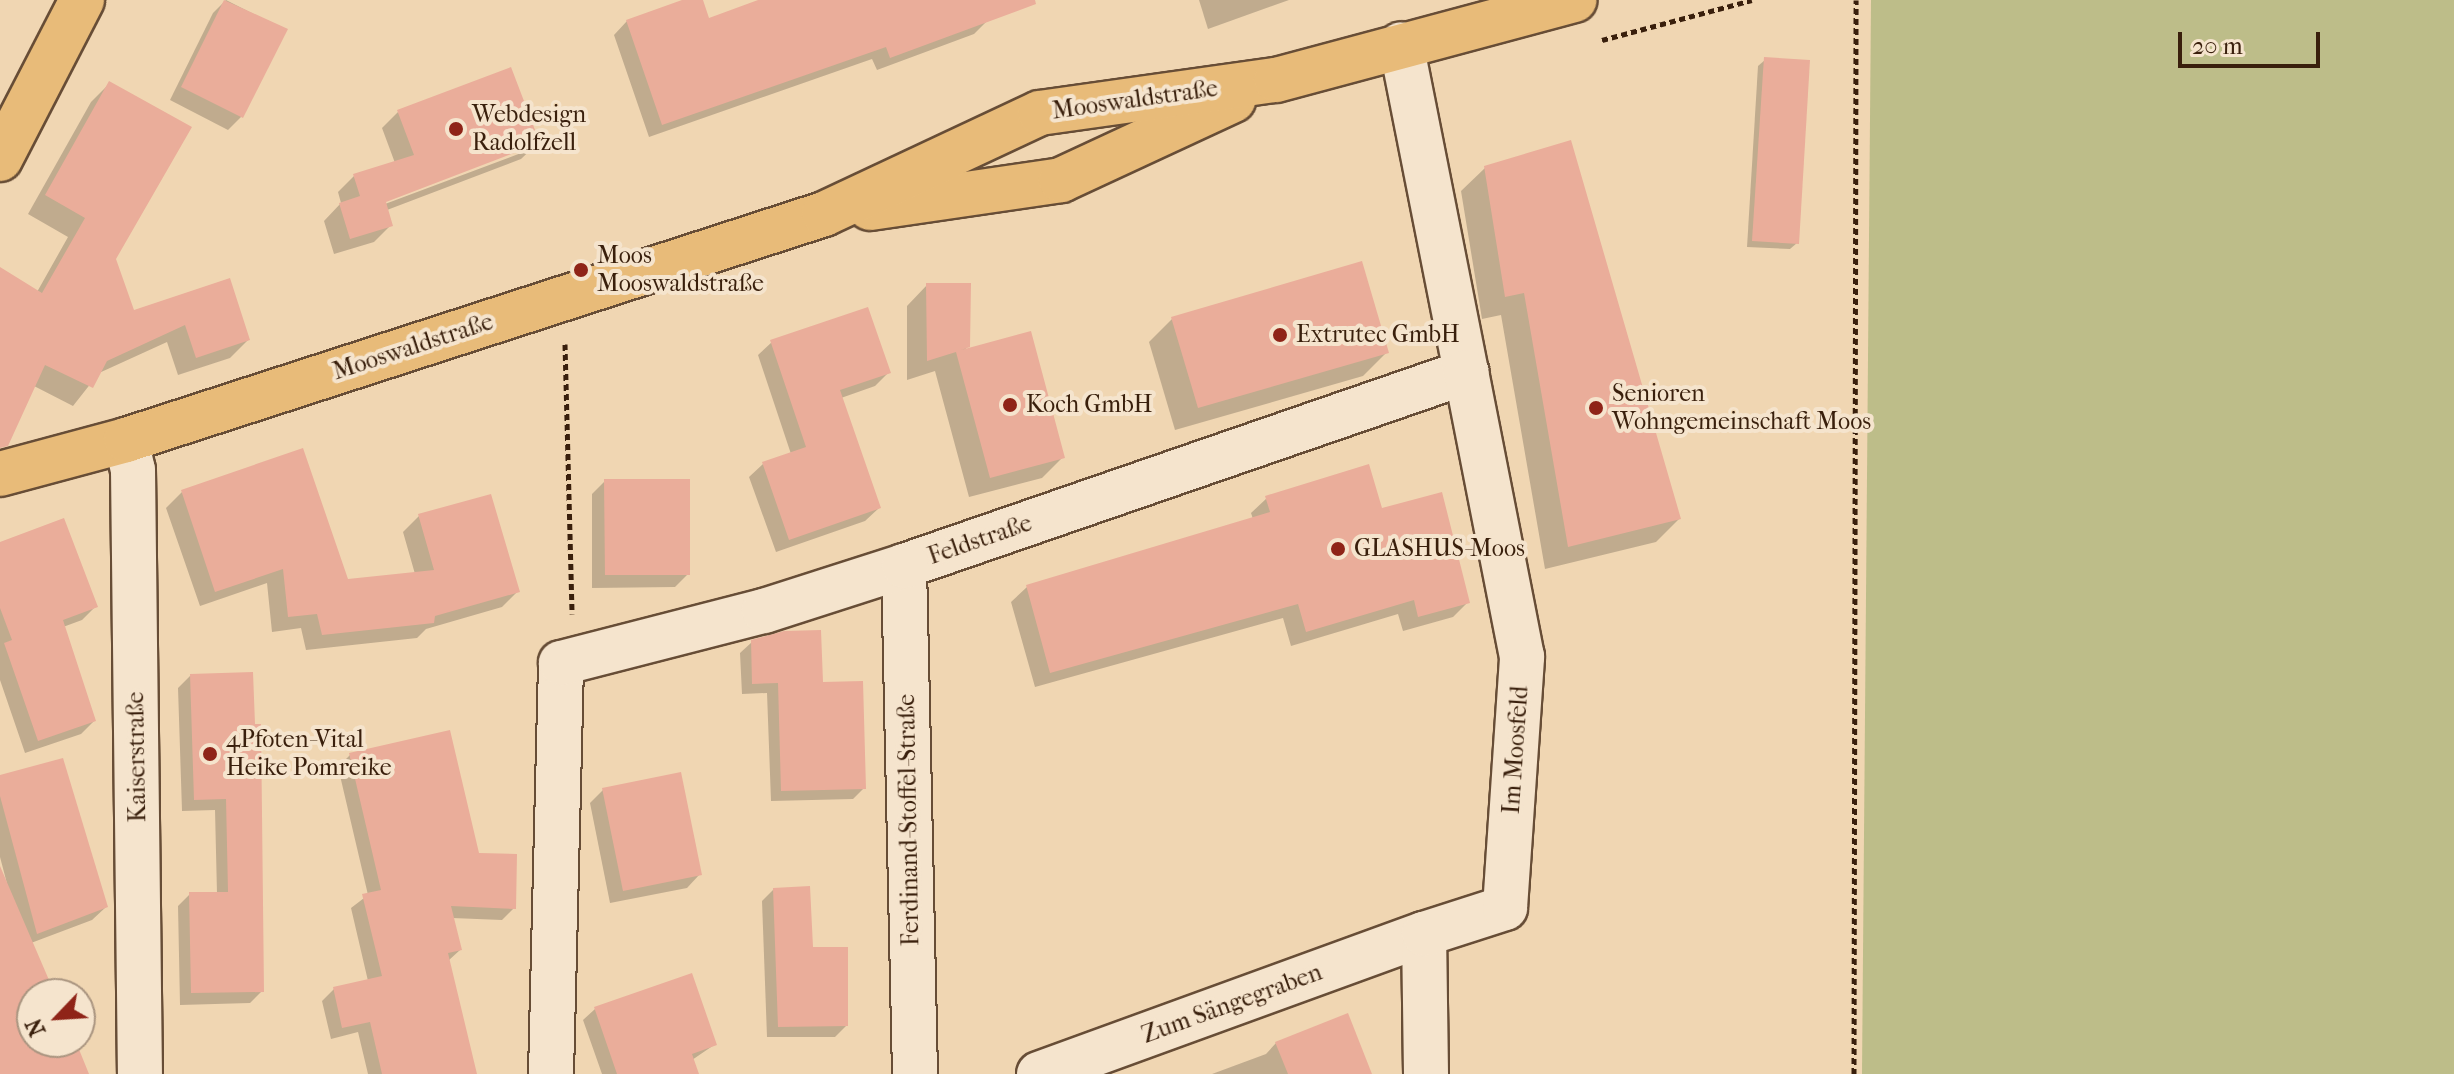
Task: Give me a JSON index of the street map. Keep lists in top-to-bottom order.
{
  "streets": {
    "main road": ["Mooswaldstraße"],
    "street": [
      "Feldstraße",
      "Im Moosfeld",
      "Kaiserstraße",
      "Ferdinand-Stoffel-Straße",
      "Zum Sängegraben"
    ]
  },
  "crossings": [
    ["Mooswaldstraße", "Kaiserstraße"],
    ["Feldstraße", "Im Moosfeld"],
    ["Feldstraße", "Ferdinand-Stoffel-Straße"],
    ["Im Moosfeld", "Zum Sängegraben"]
  ],
  "places": [
    "Webdesign Radolfzell",
    "Moos Mooswaldstraße",
    "Extrutec GmbH",
    "Koch GmbH",
    "Senioren Wohngemeinschaft Moos",
    "GLASHUS-Moos",
    "4Pfoten-Vital Heike Pomreike"
  ],
  "scale_bar": "20 m",
  "north": "bottom left"
}
